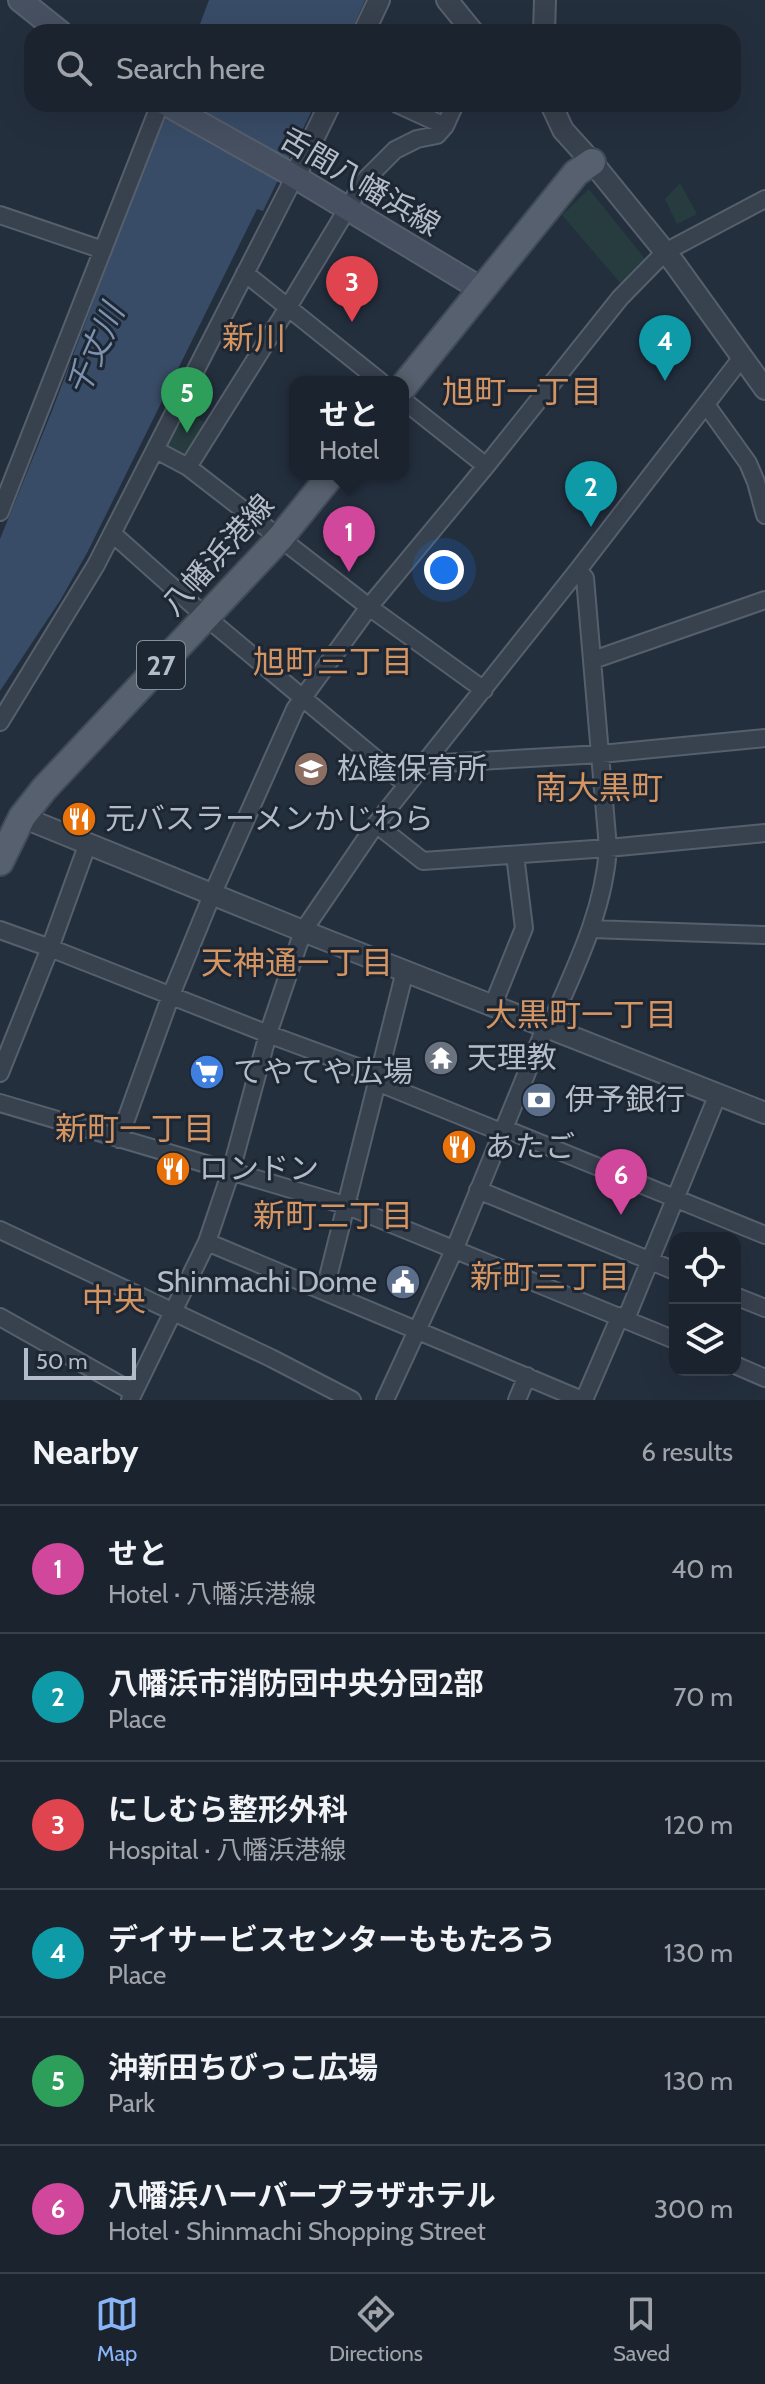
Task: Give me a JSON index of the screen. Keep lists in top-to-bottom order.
{
  "streets": {
    "main road": ["舌間八幡浜線", "八幡浜港線", "27"]
  },
  "districts": [
    "新川",
    "旭町一丁目",
    "旭町三丁目",
    "南大黒町",
    "天神通一丁目",
    "大黒町一丁目",
    "新町一丁目",
    "新町二丁目",
    "新町三丁目",
    "中央"
  ],
  "water": ["千丈川"],
  "places": {
    "school or university": ["松蔭保育所"],
    "restaurant": ["元バスラーメンかじわら", "あたご", "ロンドン"],
    "temple": ["天理教"],
    "supermarket": ["てやてや広場"],
    "bank": ["伊予銀行"],
    "public building": ["Shinmachi Dome"]
  },
  "scale_bar": "50 m",
  "page": {
    "search": "Search here",
    "pins": [
      "3",
      "4",
      "5",
      "2",
      "1",
      "6"
    ],
    "popup": ["せと", "Hotel"],
    "scale": "50 m",
    "heading": ["Nearby", "6 results"],
    "list": [
      {
        "mark": "1",
        "name": "せと",
        "note": "Hotel · 八幡浜港線",
        "value": "40 m"
      },
      {
        "mark": "2",
        "name": "八幡浜市消防団中央分団2部",
        "note": "Place",
        "value": "70 m"
      },
      {
        "mark": "3",
        "name": "にしむら整形外科",
        "note": "Hospital · 八幡浜港線",
        "value": "120 m"
      },
      {
        "mark": "4",
        "name": "デイサービスセンターももたろう",
        "note": "Place",
        "value": "130 m"
      },
      {
        "mark": "5",
        "name": "沖新田ちびっこ広場",
        "note": "Park",
        "value": "130 m"
      },
      {
        "mark": "6",
        "name": "八幡浜ハーバープラザホテル",
        "note": "Hotel · Shinmachi Shopping Street",
        "value": "300 m"
      }
    ],
    "nav": ["Map", "Directions", "Saved"]
  }
}
